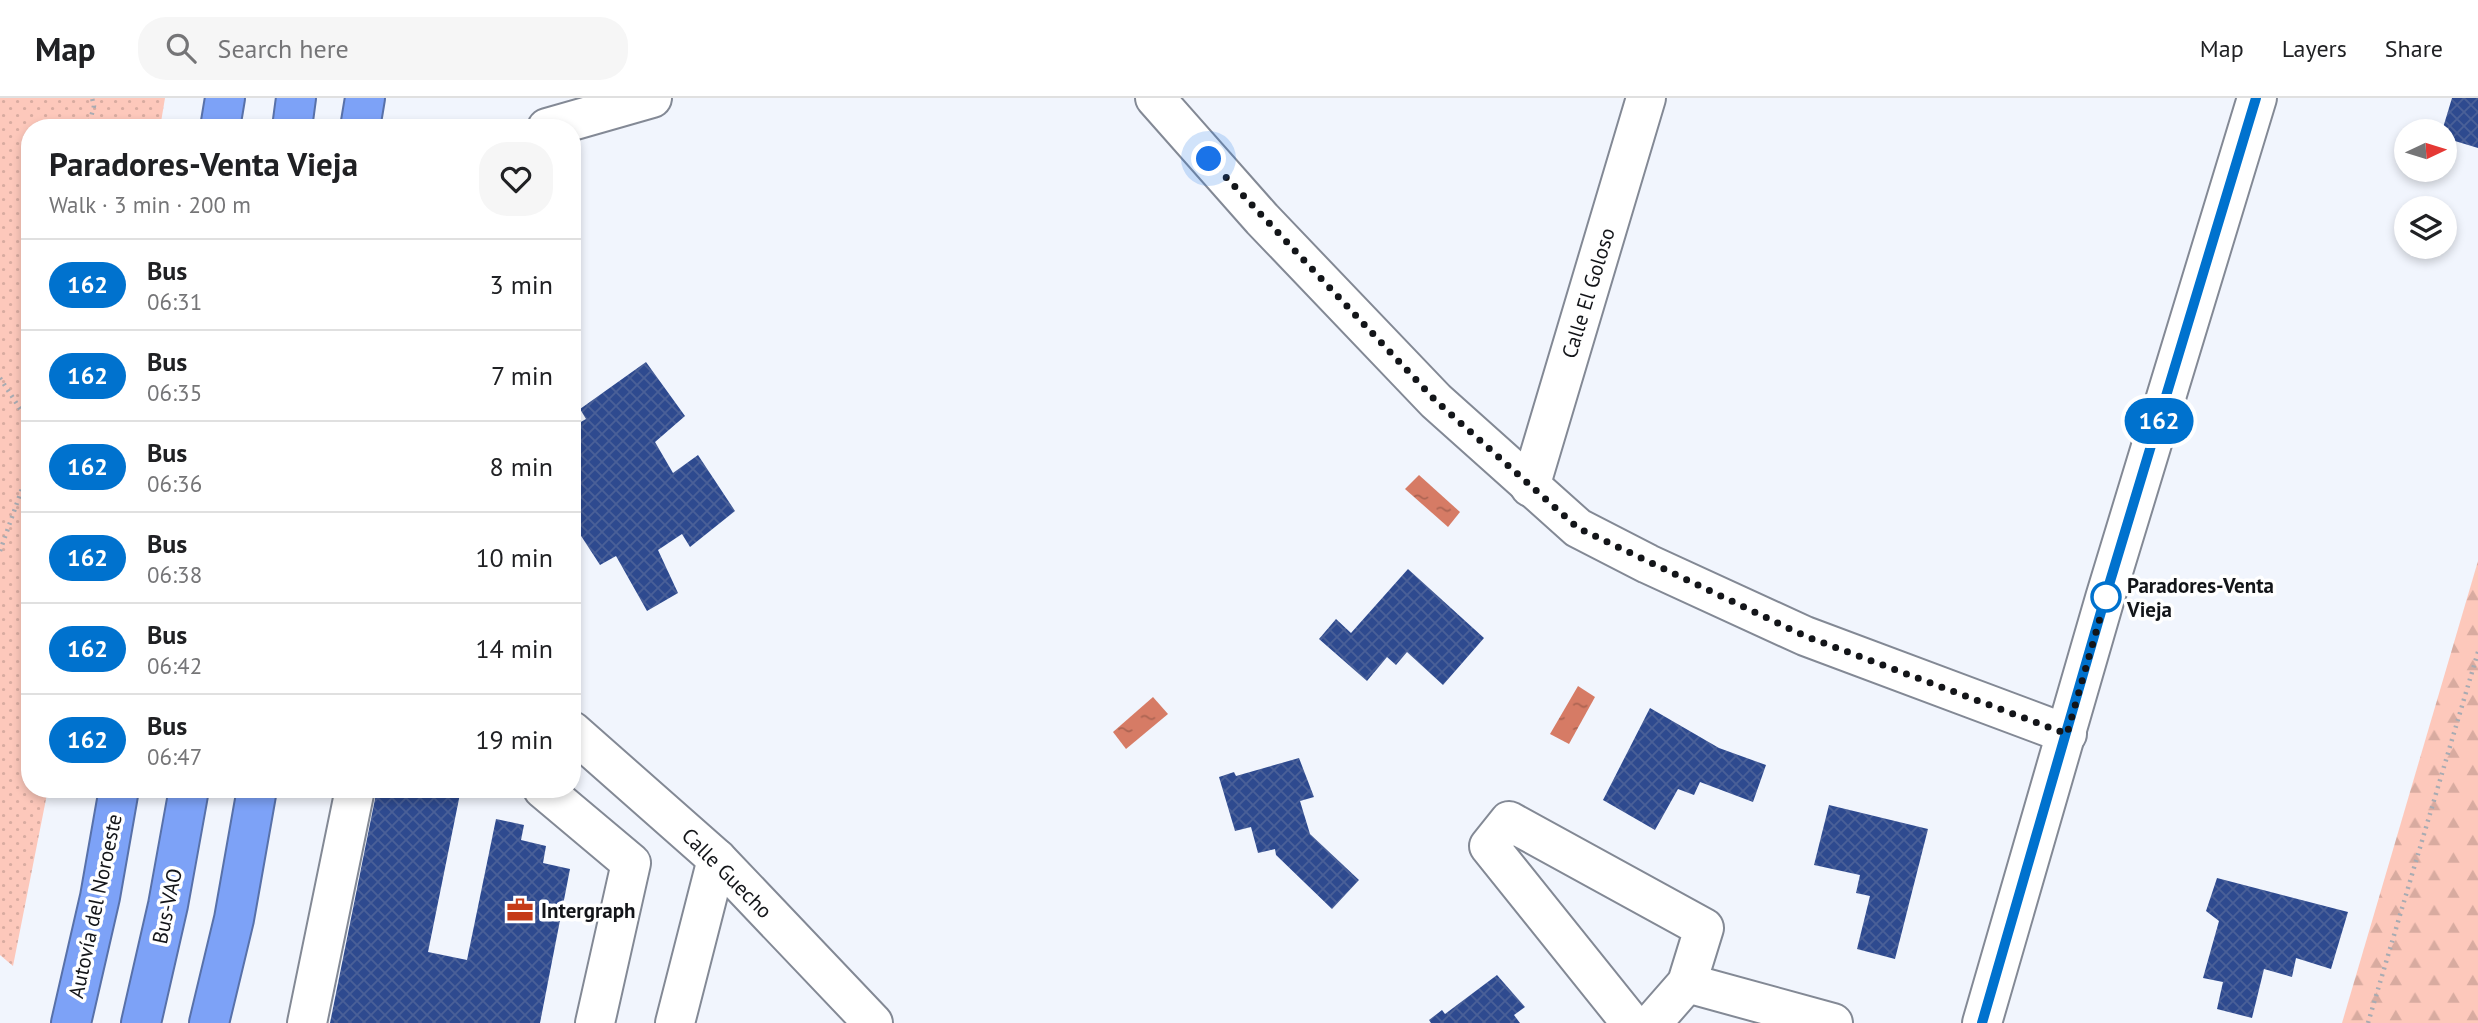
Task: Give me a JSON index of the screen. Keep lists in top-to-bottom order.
{
  "streets": {
    "highway": ["Autovía del Noroeste", "Bus-VAO"],
    "street": ["Calle El Goloso", "Calle Guecho"]
  },
  "places": {
    "other": ["Paradores-Venta Vieja"],
    "office": ["Intergraph"]
  },
  "lines": ["bus line 162"],
  "north": "right",
  "page": {
    "header": "Map",
    "search": "Search here",
    "nav": ["Map", "Layers", "Share"],
    "on_map": "162",
    "heading": ["Paradores-Venta Vieja", "Walk · 3 min · 200 m"],
    "list": [
      {
        "mark": "162",
        "name": "Bus",
        "note": "06:31",
        "value": "3 min"
      },
      {
        "mark": "162",
        "name": "Bus",
        "note": "06:35",
        "value": "7 min"
      },
      {
        "mark": "162",
        "name": "Bus",
        "note": "06:36",
        "value": "8 min"
      },
      {
        "mark": "162",
        "name": "Bus",
        "note": "06:38",
        "value": "10 min"
      },
      {
        "mark": "162",
        "name": "Bus",
        "note": "06:42",
        "value": "14 min"
      },
      {
        "mark": "162",
        "name": "Bus",
        "note": "06:47",
        "value": "19 min"
      }
    ]
  }
}
